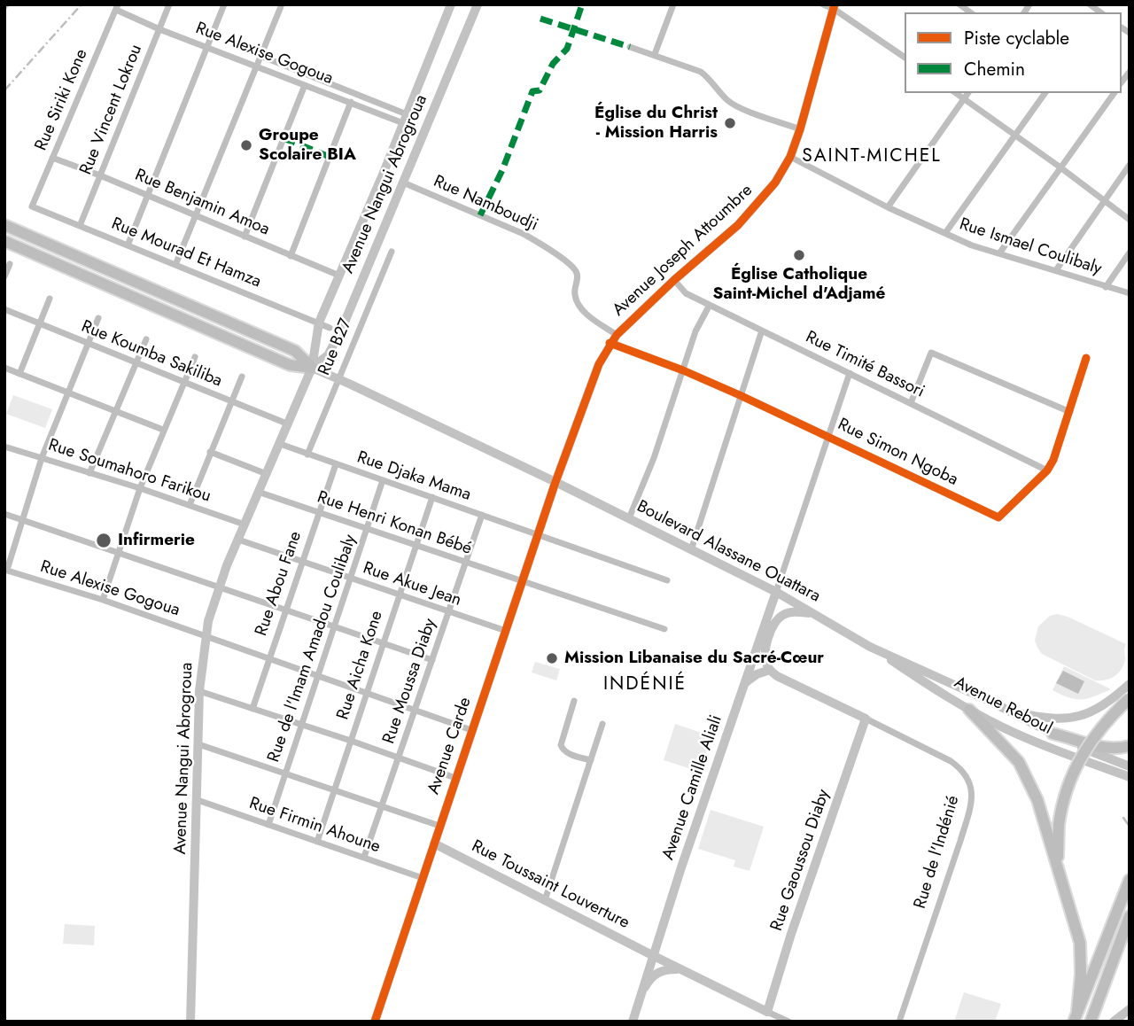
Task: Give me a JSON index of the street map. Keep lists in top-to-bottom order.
{
  "streets": {
    "main road": [
      "Avenue Nangui Abrogroua",
      "Avenue Joseph Attoumbre",
      "Boulevard Alassane Ouattara",
      "Avenue Reboul",
      "Avenue Carde",
      "Avenue Camille Aliali",
      "Rue de l'Indénié",
      "Rue Gaoussou Diaby",
      "Rue Toussaint Louverture"
    ],
    "street": [
      "Rue Alexise Gogoua",
      "Rue Siriki Kone",
      "Rue Vincent Lokrou",
      "Rue Benjamin Amoa",
      "Rue Namboudji",
      "Rue Ismael Coulibaly",
      "Rue Mourad Et Hamza",
      "Rue B27",
      "Rue Koumba Sakiliba",
      "Rue Timité Bassori",
      "Rue Simon Ngoba",
      "Rue Soumahoro Farikou",
      "Rue Djaka Mama",
      "Rue Henri Konan Bébé",
      "Rue Abou Fane",
      "Rue Akue Jean",
      "Rue de l'Imam Amadou Coulibaly",
      "Rue Aicha Kone",
      "Rue Moussa Diaby",
      "Rue Firmin Ahoune"
    ]
  },
  "crossings": [
    ["Rue Alexise Gogoua", "Rue Siriki Kone"],
    ["Rue Alexise Gogoua", "Rue Vincent Lokrou"],
    ["Rue Alexise Gogoua", "Avenue Nangui Abrogroua"],
    ["Rue Alexise Gogoua", "Rue Abou Fane"],
    ["Rue Alexise Gogoua", "Rue de l'Imam Amadou Coulibaly"],
    ["Rue Alexise Gogoua", "Rue Aicha Kone"],
    ["Rue Alexise Gogoua", "Rue Moussa Diaby"],
    ["Rue Alexise Gogoua", "Avenue Carde"],
    ["Rue Siriki Kone", "Rue Benjamin Amoa"],
    ["Rue Siriki Kone", "Rue Mourad Et Hamza"],
    ["Rue Vincent Lokrou", "Rue Benjamin Amoa"],
    ["Rue Vincent Lokrou", "Rue Mourad Et Hamza"],
    ["Avenue Nangui Abrogroua", "Rue Benjamin Amoa"],
    ["Avenue Nangui Abrogroua", "Rue Namboudji"],
    ["Avenue Nangui Abrogroua", "Rue Mourad Et Hamza"],
    ["Avenue Nangui Abrogroua", "Rue Koumba Sakiliba"],
    ["Avenue Nangui Abrogroua", "Rue Soumahoro Farikou"],
    ["Avenue Nangui Abrogroua", "Rue Djaka Mama"],
    ["Avenue Nangui Abrogroua", "Rue Henri Konan Bébé"],
    ["Avenue Nangui Abrogroua", "Boulevard Alassane Ouattara"],
    ["Avenue Nangui Abrogroua", "Rue Akue Jean"],
    ["Avenue Nangui Abrogroua", "Rue Firmin Ahoune"],
    ["Rue Namboudji", "Avenue Joseph Attoumbre"],
    ["Rue Ismael Coulibaly", "Avenue Joseph Attoumbre"],
    ["Avenue Joseph Attoumbre", "Rue Timité Bassori"],
    ["Avenue Joseph Attoumbre", "Rue Simon Ngoba"],
    ["Avenue Joseph Attoumbre", "Boulevard Alassane Ouattara"],
    ["Avenue Joseph Attoumbre", "Avenue Carde"],
    ["Rue B27", "Rue Djaka Mama"],
    ["Rue B27", "Boulevard Alassane Ouattara"],
    ["Rue Timité Bassori", "Rue Simon Ngoba"],
    ["Rue Djaka Mama", "Rue Abou Fane"],
    ["Rue Djaka Mama", "Rue de l'Imam Amadou Coulibaly"],
    ["Rue Djaka Mama", "Rue Aicha Kone"],
    ["Rue Djaka Mama", "Rue Moussa Diaby"],
    ["Rue Djaka Mama", "Avenue Carde"],
    ["Rue Henri Konan Bébé", "Rue Abou Fane"],
    ["Rue Henri Konan Bébé", "Rue de l'Imam Amadou Coulibaly"],
    ["Rue Henri Konan Bébé", "Rue Aicha Kone"],
    ["Rue Henri Konan Bébé", "Rue Moussa Diaby"],
    ["Rue Henri Konan Bébé", "Avenue Carde"],
    ["Boulevard Alassane Ouattara", "Avenue Reboul"],
    ["Boulevard Alassane Ouattara", "Avenue Carde"],
    ["Boulevard Alassane Ouattara", "Avenue Camille Aliali"],
    ["Rue Abou Fane", "Rue Akue Jean"],
    ["Rue Akue Jean", "Rue de l'Imam Amadou Coulibaly"],
    ["Rue Akue Jean", "Rue Aicha Kone"],
    ["Rue Akue Jean", "Rue Moussa Diaby"],
    ["Rue Akue Jean", "Avenue Carde"],
    ["Rue de l'Imam Amadou Coulibaly", "Rue Firmin Ahoune"],
    ["Rue Aicha Kone", "Rue Firmin Ahoune"],
    ["Rue Moussa Diaby", "Rue Firmin Ahoune"],
    ["Avenue Carde", "Rue Firmin Ahoune"],
    ["Avenue Carde", "Rue Toussaint Louverture"],
    ["Avenue Camille Aliali", "Rue Toussaint Louverture"],
    ["Rue de l'Indénié", "Rue Gaoussou Diaby"],
    ["Rue Gaoussou Diaby", "Rue Toussaint Louverture"]
  ],
  "districts": ["SAINT-MICHEL", "INDÉNIÉ"],
  "places": [
    "Église du Christ - Mission Harris",
    "Groupe Scolaire BIA",
    "Église Catholique Saint-Michel d'Adjamé",
    "Infirmerie",
    "Mission Libanaise du Sacré-Cœur"
  ],
  "legend": ["Piste cyclable", "Chemin"]
}
